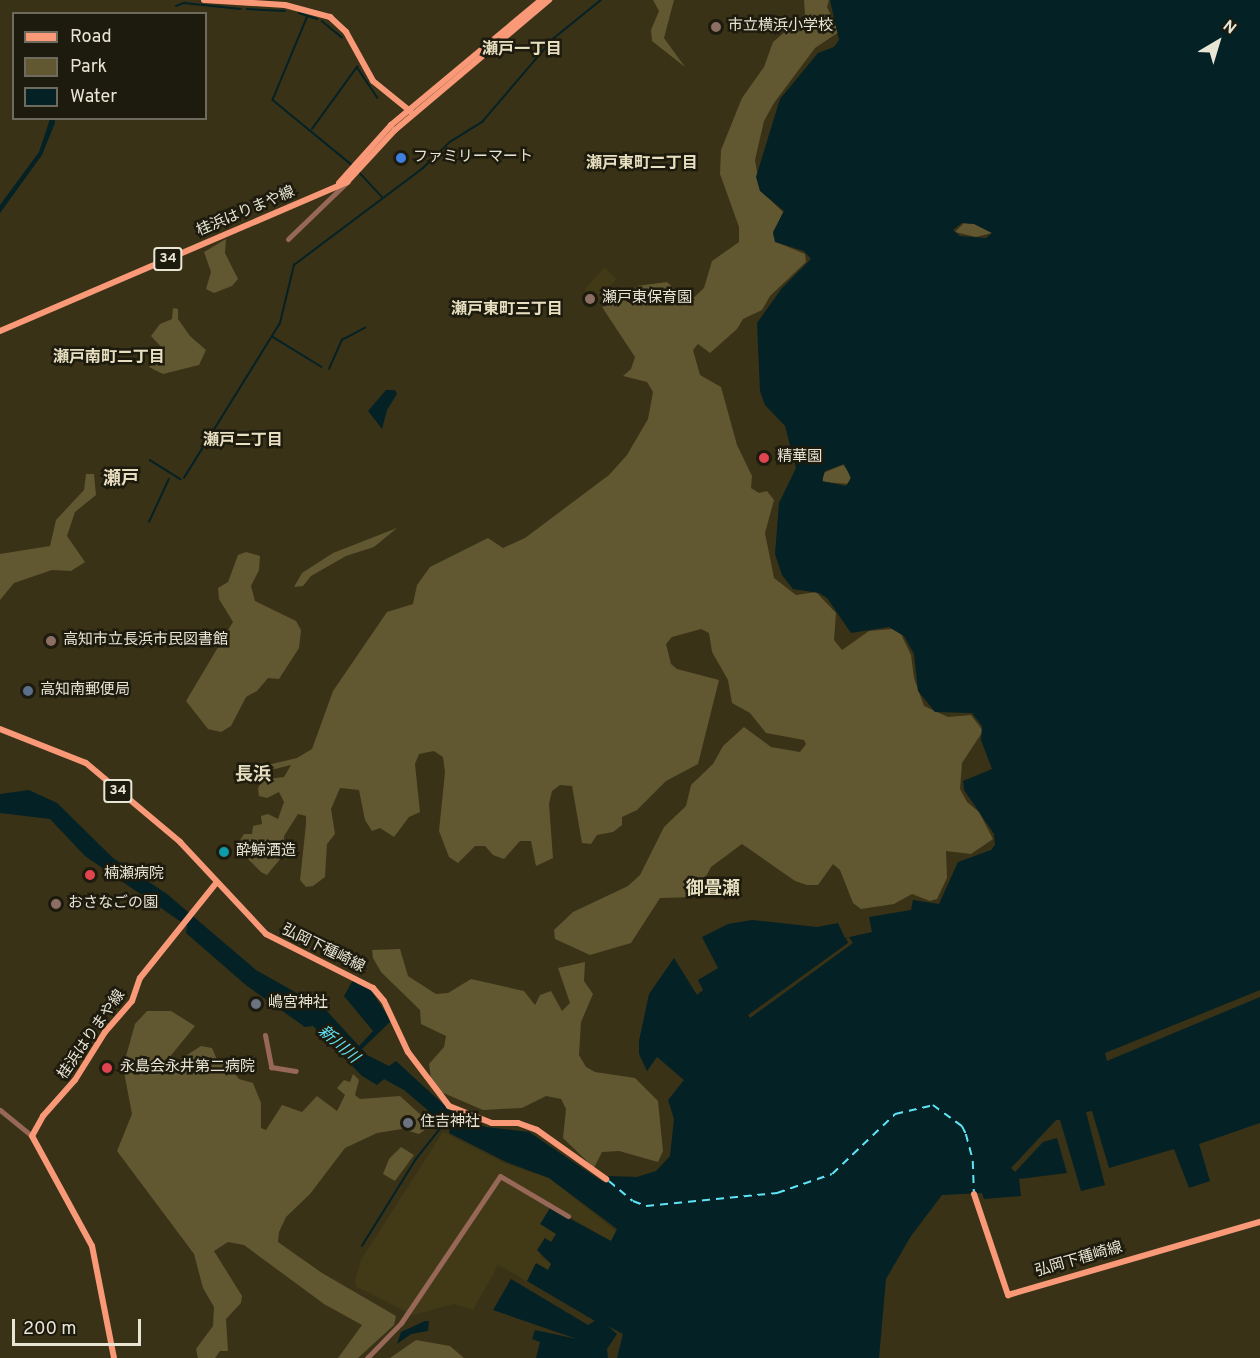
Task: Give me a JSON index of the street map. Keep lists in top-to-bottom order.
{
  "streets": {
    "main road": ["桂浜はりまや線", "34", "弘岡下種崎線"]
  },
  "crossings": [
    ["桂浜はりまや線", "34"],
    ["桂浜はりまや線", "弘岡下種崎線"],
    ["34", "弘岡下種崎線"]
  ],
  "districts": [
    "瀬戸一丁目",
    "瀬戸東町二丁目",
    "瀬戸東町三丁目",
    "瀬戸南町二丁目",
    "瀬戸二丁目",
    "瀬戸",
    "長浜",
    "御畳瀬"
  ],
  "water": ["新川川"],
  "places": [
    "市立横浜小学校",
    "ファミリーマート",
    "瀬戸東保育園",
    "精華園",
    "高知市立長浜市民図書館",
    "高知南郵便局",
    "酔鯨酒造",
    "楠瀬病院",
    "おさなごの園",
    "嶋宮神社",
    "永島会永井第二病院",
    "住吉神社"
  ],
  "legend": ["Road", "Park", "Water"],
  "scale_bar": "200 m",
  "north": "top right"
}
